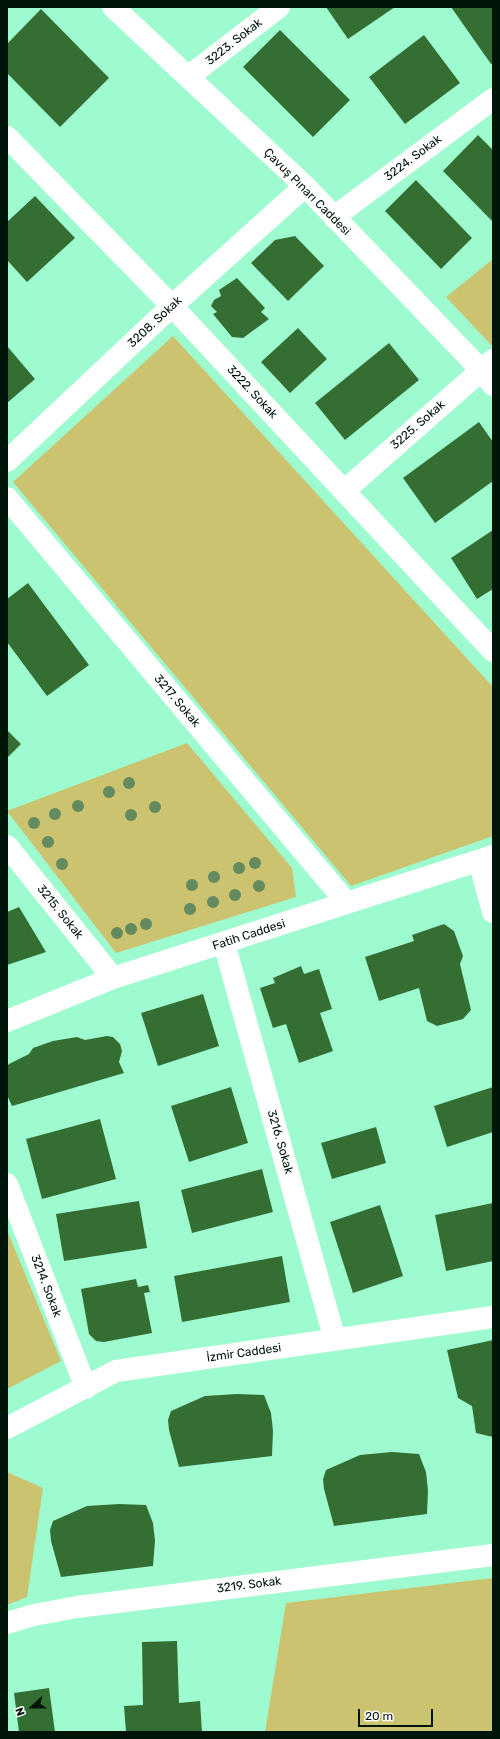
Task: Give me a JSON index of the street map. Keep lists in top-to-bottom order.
{
  "streets": {
    "street": [
      "3223. Sokak",
      "3224. Sokak",
      "Çavuş Pınarı Caddesi",
      "3208. Sokak",
      "3222. Sokak",
      "3225. Sokak",
      "3217. Sokak",
      "3215. Sokak",
      "Fatih Caddesi",
      "3216. Sokak",
      "3214. Sokak",
      "İzmir Caddesi",
      "3219. Sokak"
    ]
  },
  "crossings": [
    ["3223. Sokak", "Çavuş Pınarı Caddesi"],
    ["3224. Sokak", "Çavuş Pınarı Caddesi"],
    ["Çavuş Pınarı Caddesi", "3208. Sokak"],
    ["Çavuş Pınarı Caddesi", "3225. Sokak"],
    ["3208. Sokak", "3222. Sokak"],
    ["3222. Sokak", "3225. Sokak"],
    ["3217. Sokak", "Fatih Caddesi"],
    ["3215. Sokak", "Fatih Caddesi"],
    ["Fatih Caddesi", "3216. Sokak"],
    ["3216. Sokak", "İzmir Caddesi"],
    ["3214. Sokak", "İzmir Caddesi"]
  ],
  "scale_bar": "20 m",
  "north": "left"
}
